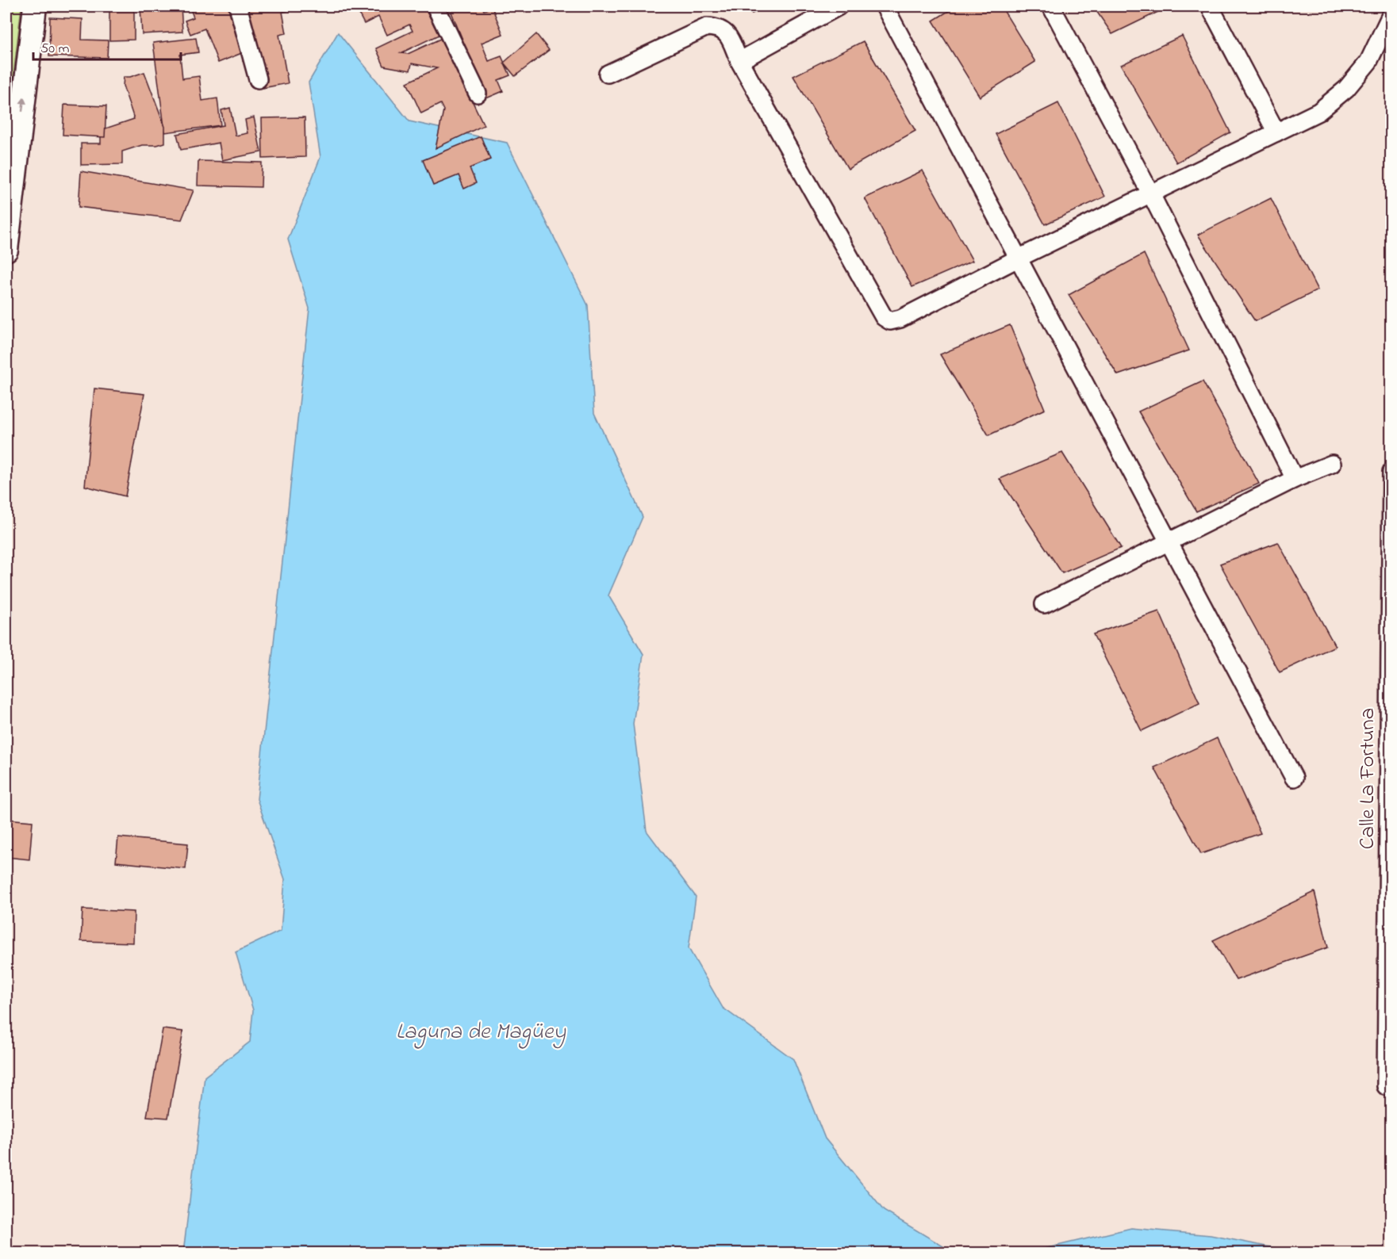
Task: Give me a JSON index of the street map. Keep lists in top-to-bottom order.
{
  "streets": {
    "street": ["Calle La Fortuna"]
  },
  "water": ["Laguna de Magüey"],
  "scale_bar": "50 m"
}
